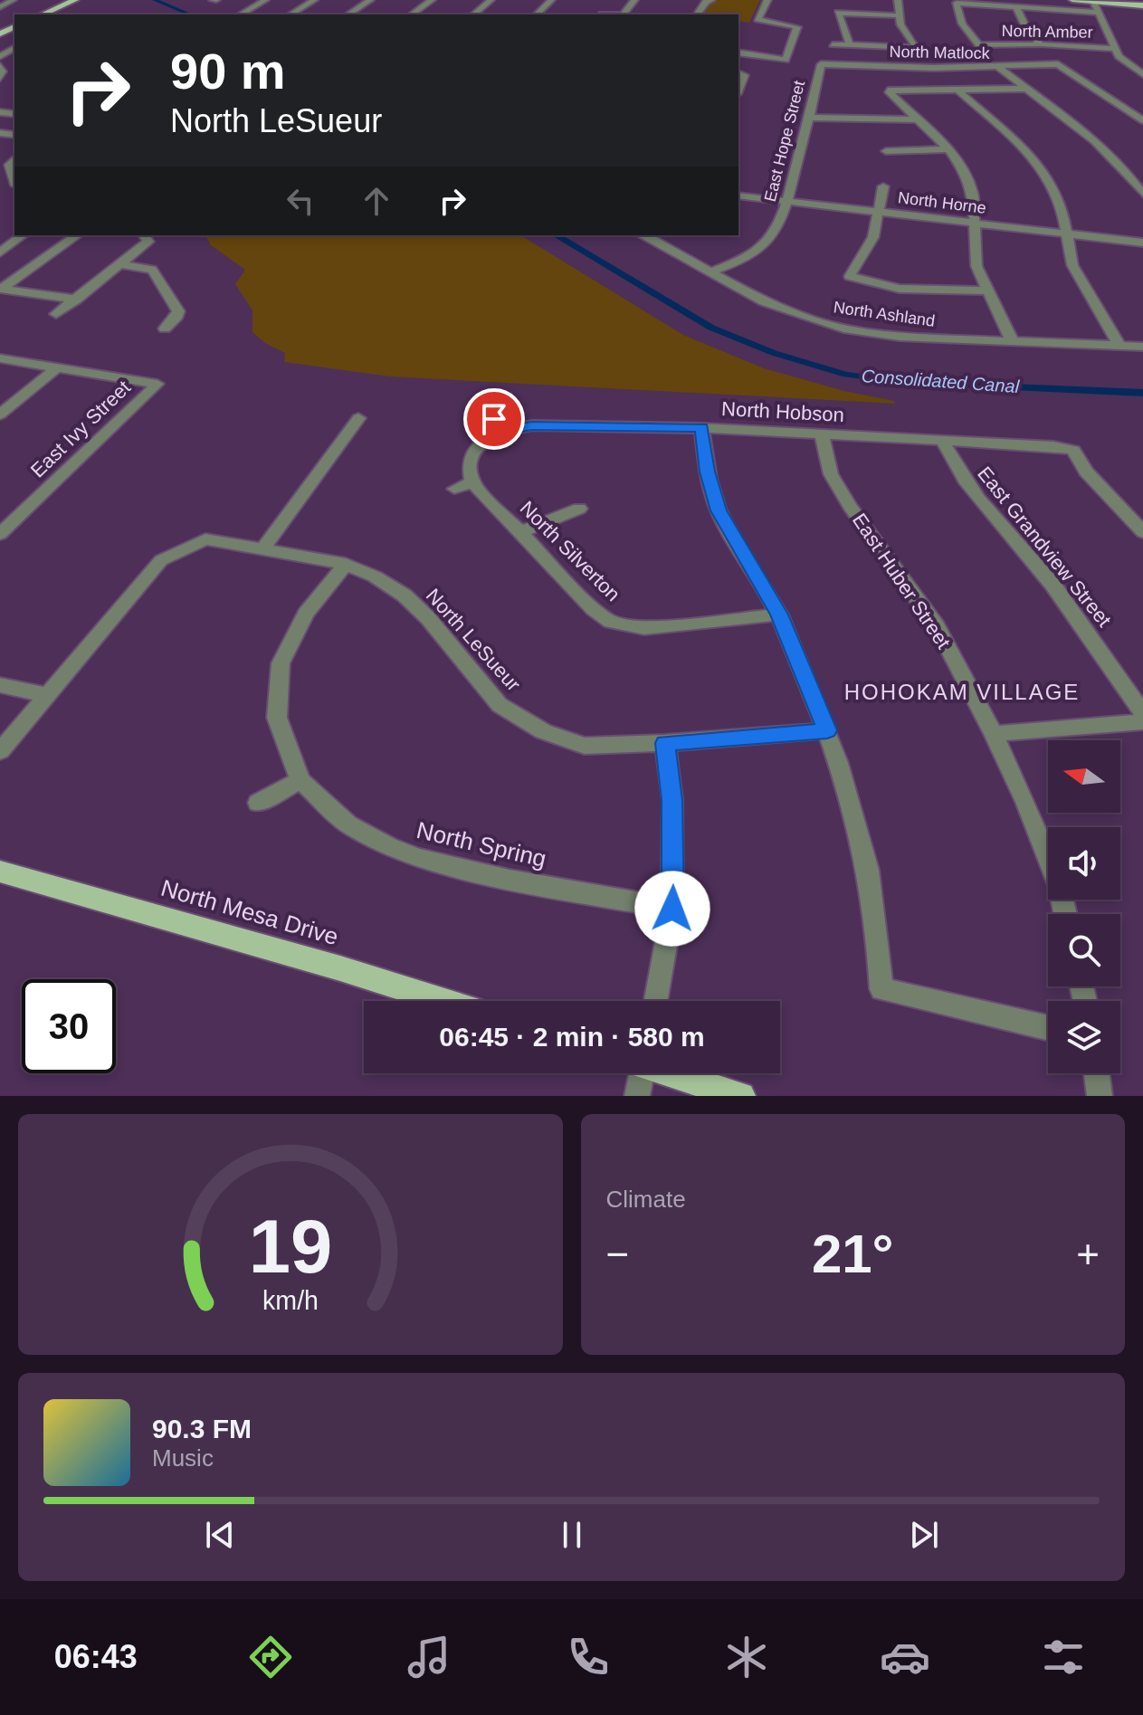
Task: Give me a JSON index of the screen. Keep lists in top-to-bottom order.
{
  "streets": {
    "main road": ["North Mesa Drive"],
    "street": [
      "North Amber",
      "North Matlock",
      "East Hope Street",
      "North Horne",
      "North Ashland",
      "North Hobson",
      "East Ivy Street",
      "East Grandview Street",
      "North Silverton",
      "East Huber Street",
      "North LeSueur",
      "North Spring"
    ]
  },
  "crossings": [
    ["North Matlock", "East Hope Street"],
    ["East Hope Street", "North Horne"],
    ["East Hope Street", "North Ashland"],
    ["North Hobson", "East Grandview Street"],
    ["North Hobson", "North Silverton"],
    ["North Hobson", "East Huber Street"]
  ],
  "districts": ["HOHOKAM VILLAGE"],
  "water": ["Consolidated Canal"],
  "north": "left",
  "page": {
    "turn": ["90 m", "North LeSueur"],
    "limit": "30",
    "trip": "06:45 · 2 min · 580 m",
    "tile": "Climate",
    "heat": ["−", "21°", "+"],
    "song": ["90.3 FM", "Music"],
    "tabs": "06:43",
    "gauge": ["19", "km/h"]
  }
}
